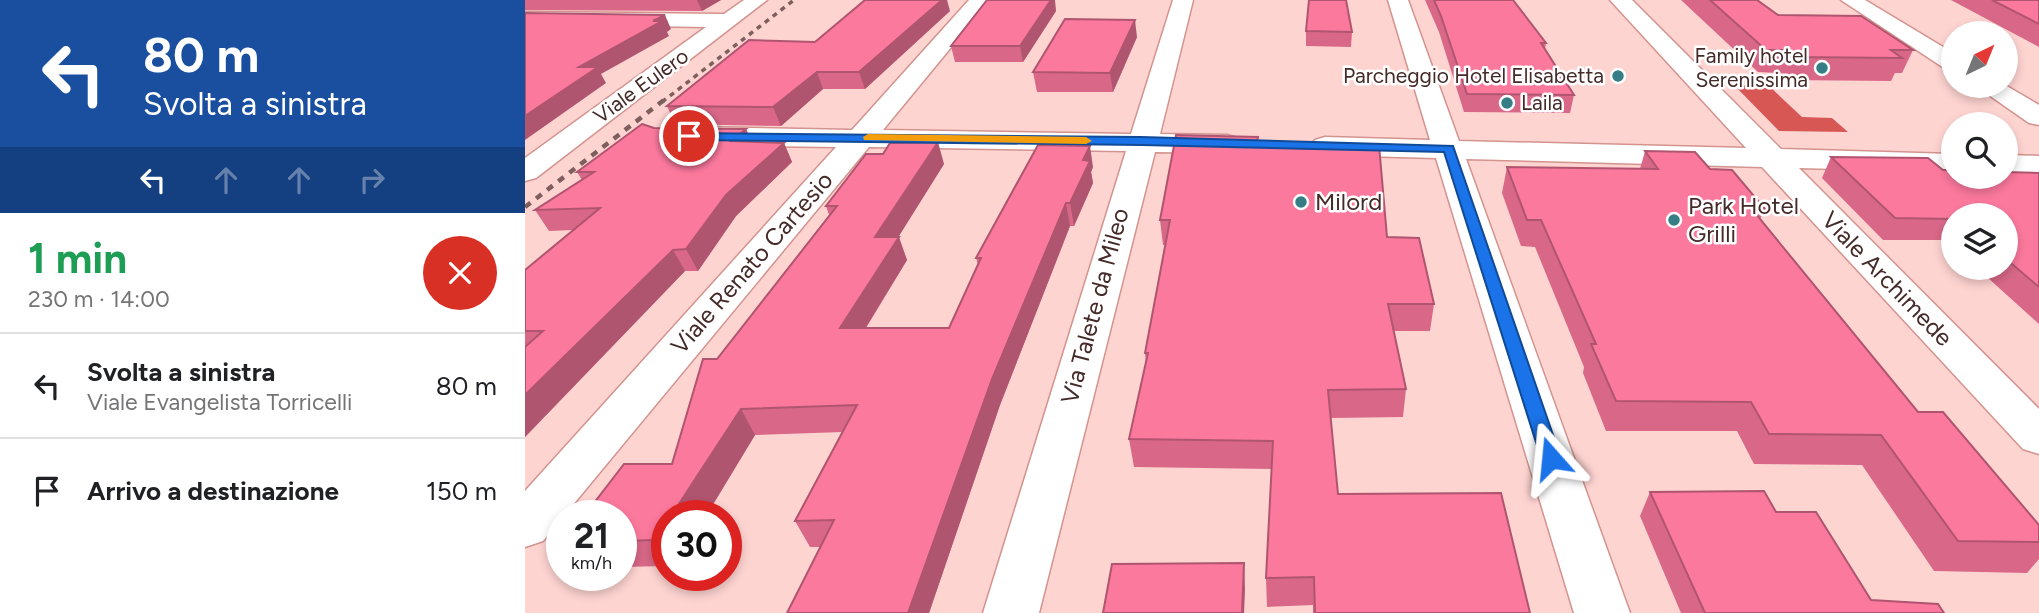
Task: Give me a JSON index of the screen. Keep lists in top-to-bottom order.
{
  "streets": {
    "street": [
      "Viale Eulero",
      "Viale Renato Cartesio",
      "Viale Archimede",
      "Via Talete da Mileo"
    ]
  },
  "places": [
    "Family hotel Serenissima",
    "Parcheggio Hotel Elisabetta",
    "Laila",
    "Milord",
    "Park Hotel Grilli"
  ],
  "north": "top right",
  "page": {
    "turn": ["80 m", "Svolta a sinistra"],
    "heading": ["1 min", "230 m · 14:00"],
    "list": [
      {
        "name": "Svolta a sinistra",
        "note": "Viale Evangelista Torricelli",
        "value": "80 m"
      },
      {
        "name": "Arrivo a destinazione",
        "value": "150 m"
      }
    ],
    "speed": "21 km/h",
    "limit": "30"
  }
}
